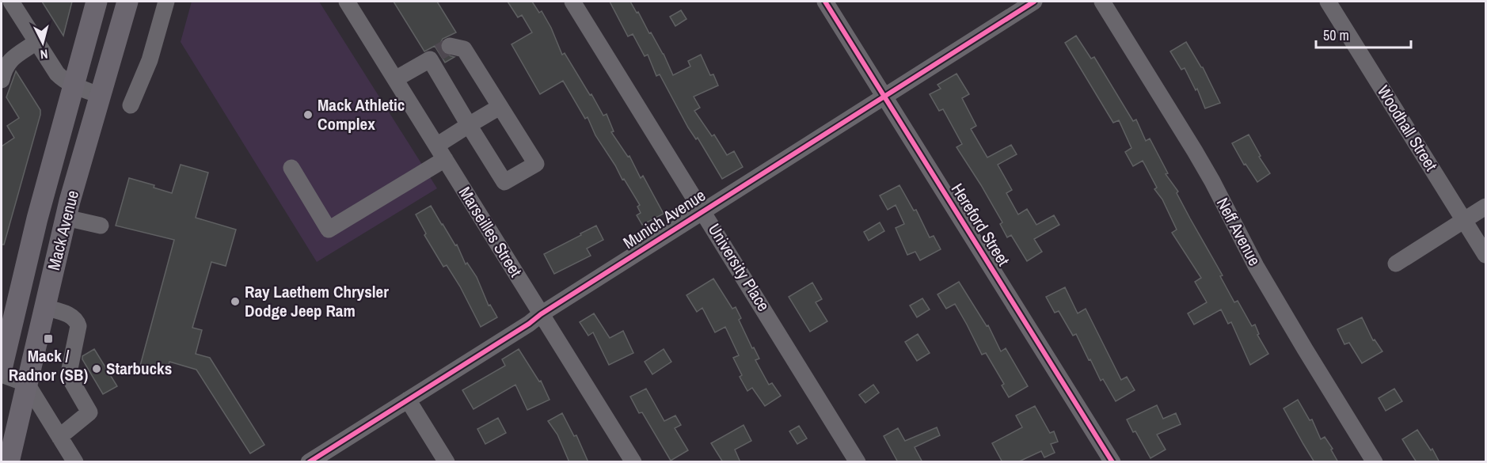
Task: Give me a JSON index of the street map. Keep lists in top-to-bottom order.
{
  "streets": {
    "main road": ["Mack Avenue"],
    "street": [
      "Woodhall Street",
      "Munich Avenue",
      "Hereford Street",
      "Marseilles Street",
      "Neff Avenue",
      "University Place"
    ]
  },
  "crossings": [
    ["Munich Avenue", "Hereford Street"],
    ["Munich Avenue", "Marseilles Street"],
    ["Munich Avenue", "University Place"]
  ],
  "places": {
    "other": ["Mack Athletic Complex", "Ray Laethem Chrysler Dodge Jeep Ram", "Starbucks"],
    "transit": ["Mack / Radnor (SB)"]
  },
  "scale_bar": "50 m",
  "north": "bottom"
}
